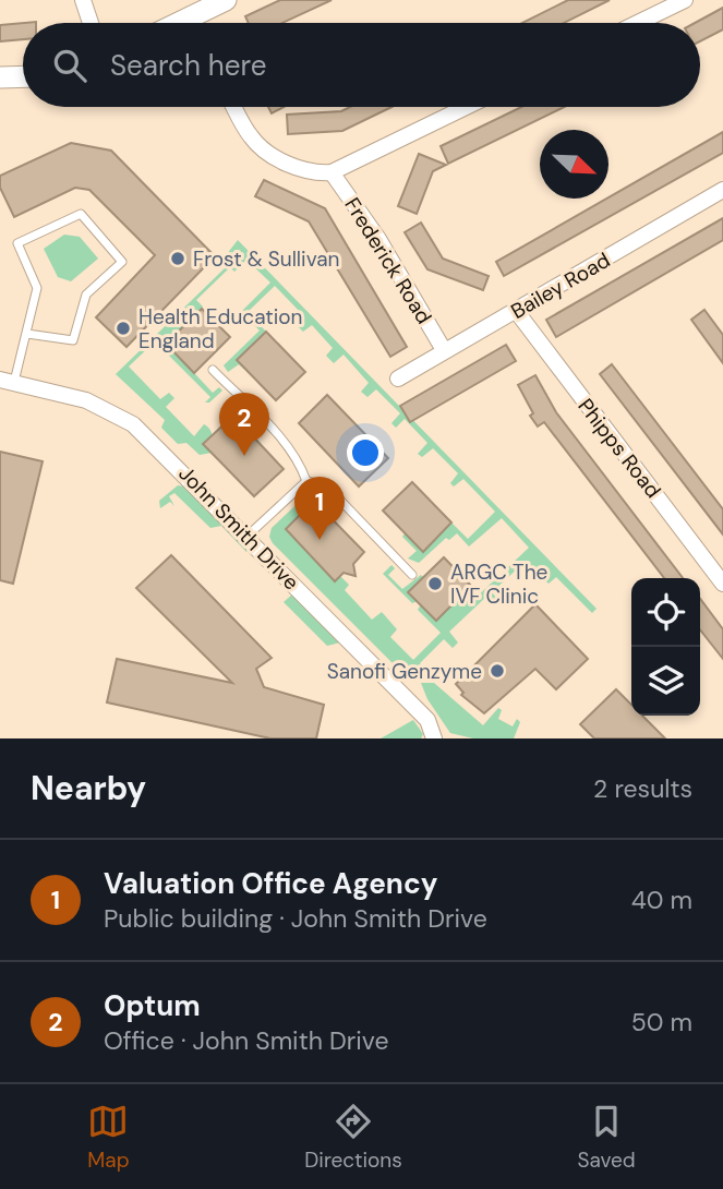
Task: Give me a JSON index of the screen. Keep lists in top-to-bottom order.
{
  "streets": {
    "street": [
      "Frederick Road",
      "Bailey Road",
      "Phipps Road",
      "John Smith Drive"
    ]
  },
  "crossings": [
    ["Frederick Road", "Bailey Road"],
    ["Bailey Road", "Phipps Road"]
  ],
  "places": [
    "Frost & Sullivan",
    "Health Education England",
    "ARGC The IVF Clinic",
    "Sanofi Genzyme"
  ],
  "north": "bottom right",
  "page": {
    "search": "Search here",
    "pins": ["2", "1"],
    "heading": ["Nearby", "2 results"],
    "list": [
      {
        "mark": "1",
        "name": "Valuation Office Agency",
        "note": "Public building · John Smith Drive",
        "value": "40 m"
      },
      {
        "mark": "2",
        "name": "Optum",
        "note": "Office · John Smith Drive",
        "value": "50 m"
      }
    ],
    "nav": ["Map", "Directions", "Saved"]
  }
}
